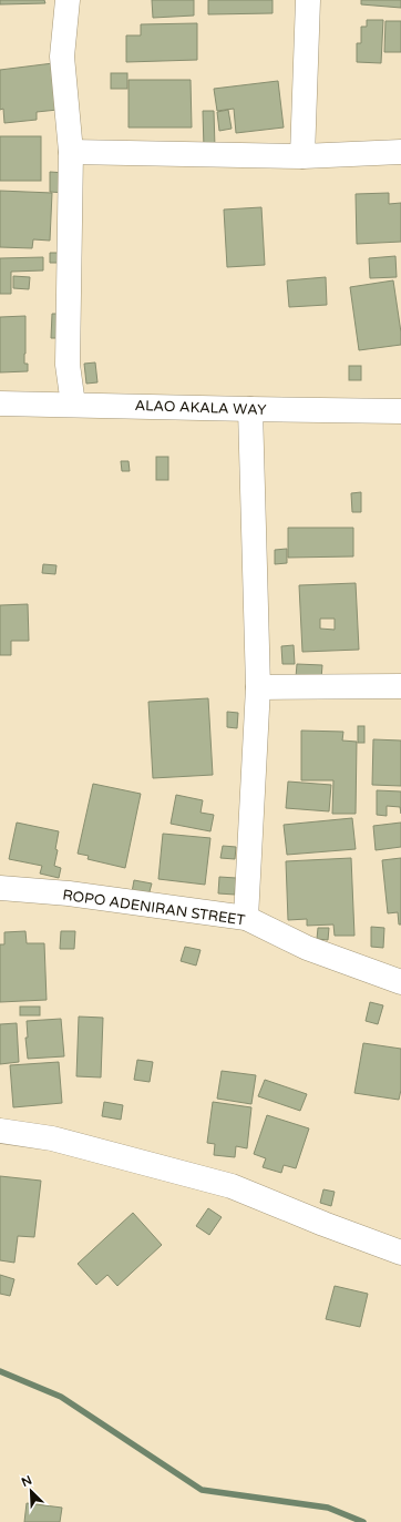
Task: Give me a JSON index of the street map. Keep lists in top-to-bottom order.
{
  "streets": {
    "street": ["ALAO AKALA WAY", "ROPO ADENIRAN STREET"]
  },
  "north": "top left"
}
